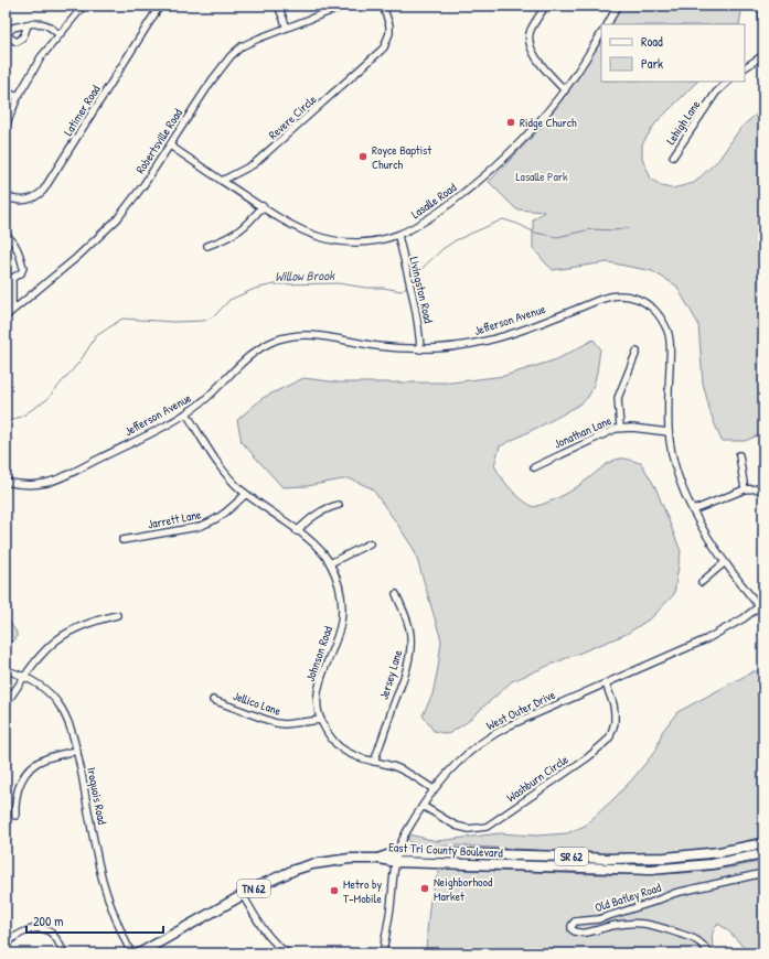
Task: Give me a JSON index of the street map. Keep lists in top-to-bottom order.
{
  "streets": {
    "highway": ["East Tri County Boulevard", "SR 62", "TN 62"],
    "street": [
      "Latimer Road",
      "Revere Circle",
      "Lehigh Lane",
      "Robertsville Road",
      "Lasalle Road",
      "Livingston Road",
      "Jefferson Avenue",
      "Jonathan Lane",
      "Jarrett Lane",
      "Johnson Road",
      "Jersey Lane",
      "Jellico Lane",
      "West Outer Drive",
      "Washburn Circle",
      "Iroquois Road",
      "Old Batley Road"
    ]
  },
  "crossings": [
    ["Revere Circle", "Lasalle Road"],
    ["Lasalle Road", "Livingston Road"],
    ["Livingston Road", "Jefferson Avenue"],
    ["Jefferson Avenue", "Jonathan Lane"],
    ["Jefferson Avenue", "Johnson Road"],
    ["Jefferson Avenue", "West Outer Drive"],
    ["Jarrett Lane", "Johnson Road"],
    ["Johnson Road", "Jersey Lane"],
    ["Johnson Road", "Jellico Lane"],
    ["Johnson Road", "West Outer Drive"],
    ["West Outer Drive", "Washburn Circle"],
    ["West Outer Drive", "East Tri County Boulevard"],
    ["East Tri County Boulevard", "TN 62"]
  ],
  "water": ["Willow Brook"],
  "parks": ["Lasalle Park"],
  "places": [
    "Ridge Church",
    "Royce Baptist Church",
    "Neighborhood Market",
    "Metro by T-Mobile"
  ],
  "legend": ["Road", "Park"],
  "scale_bar": "200 m"
}
